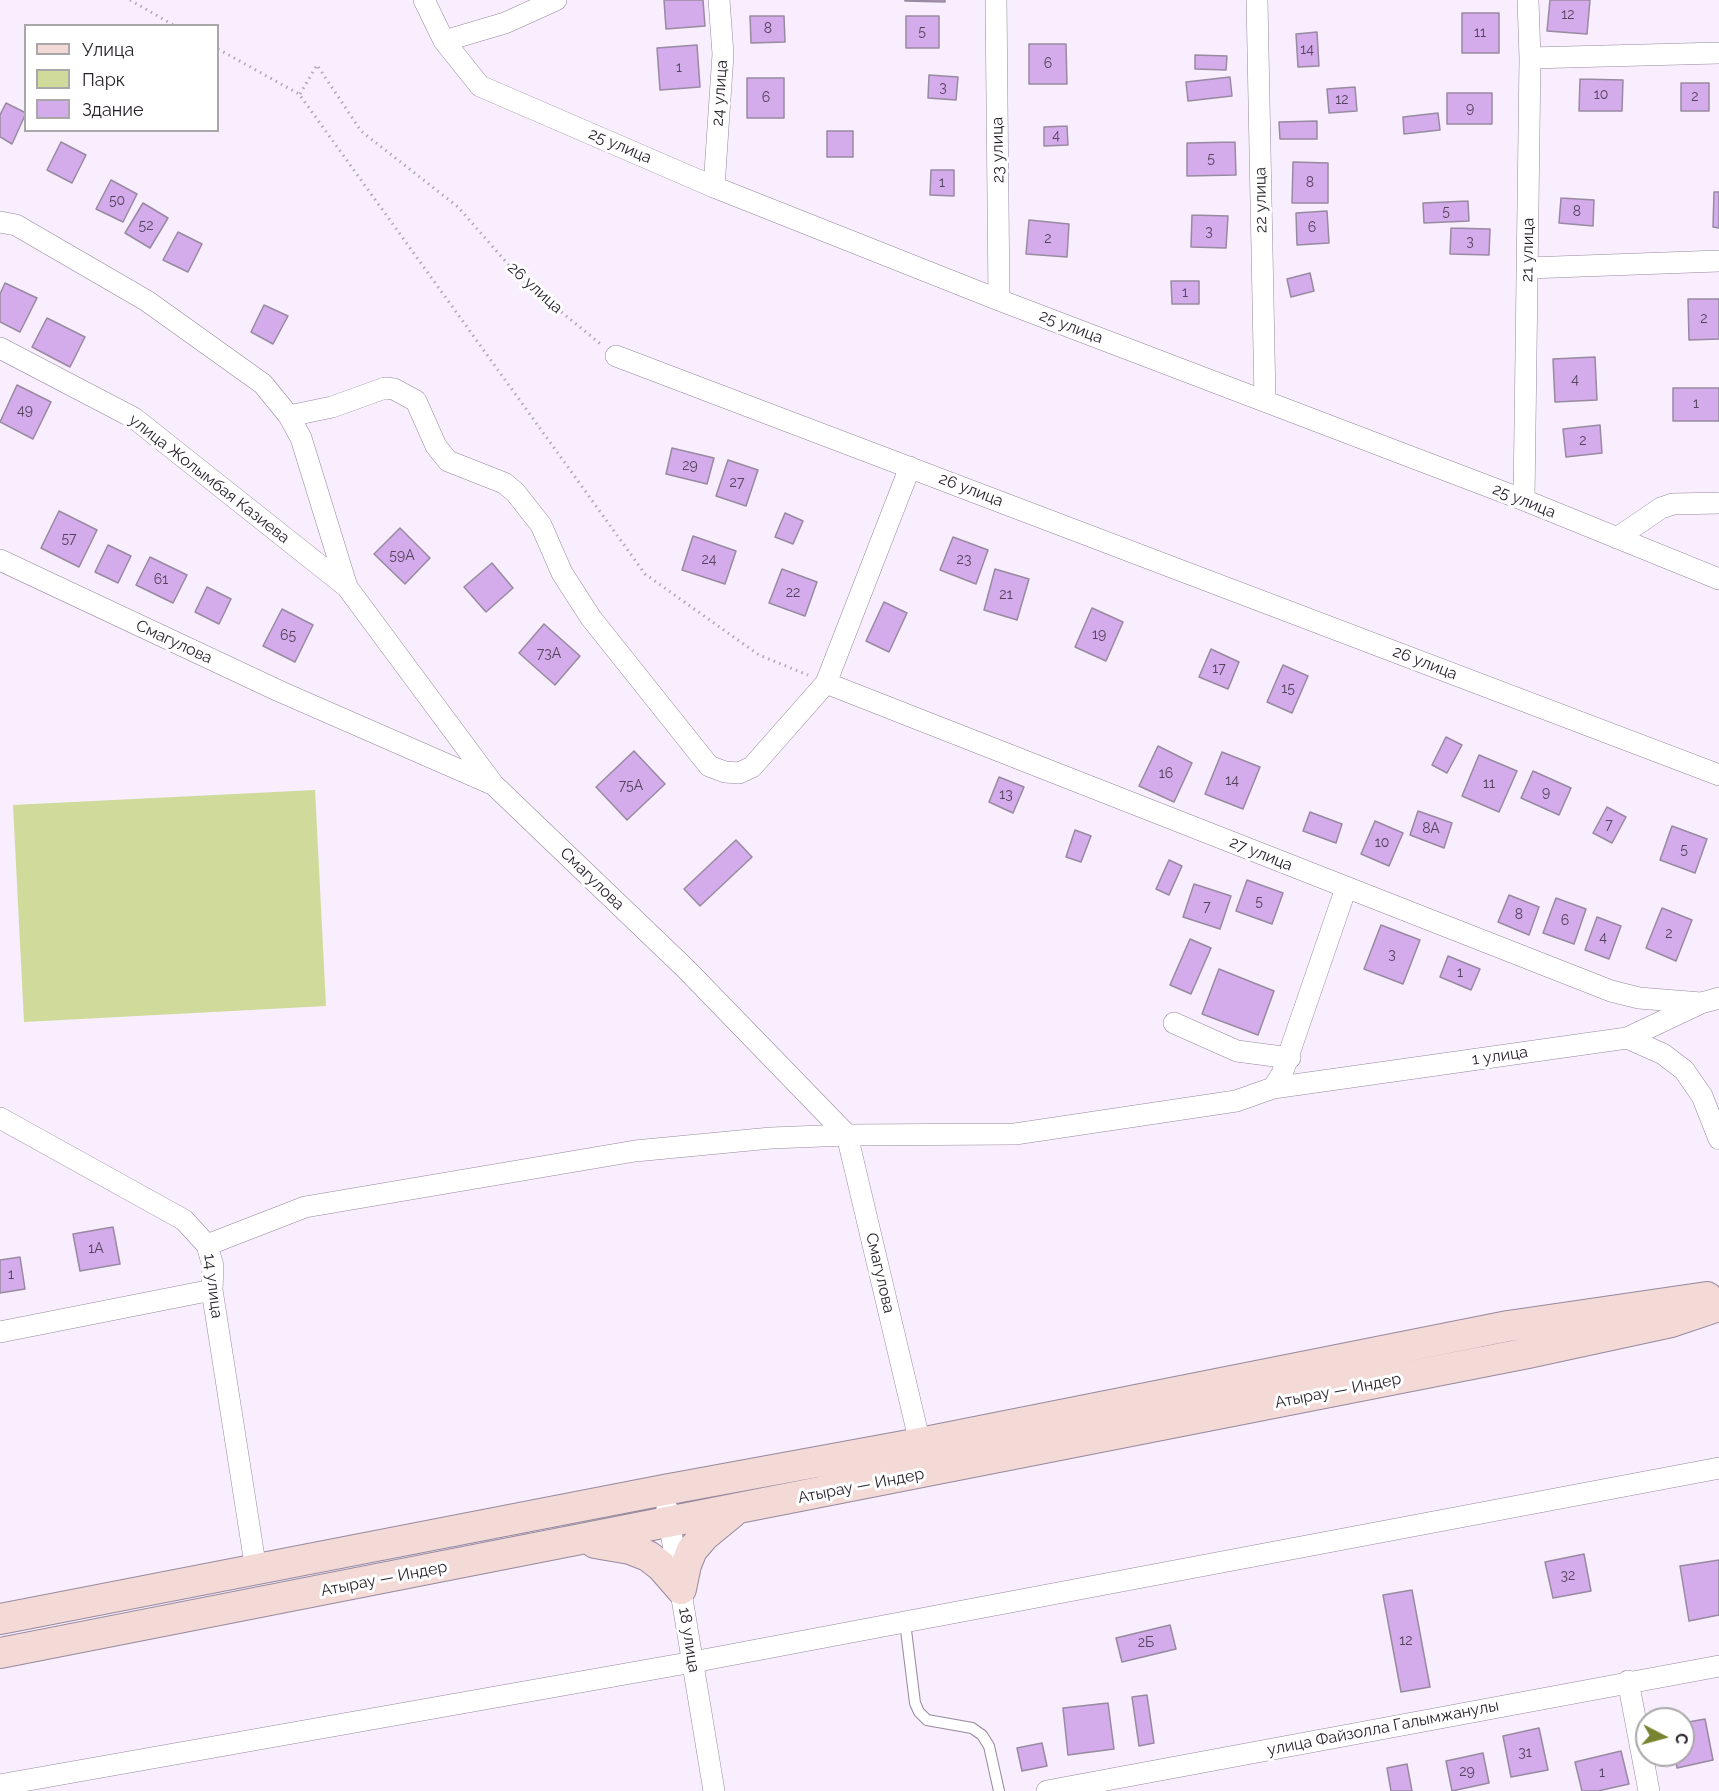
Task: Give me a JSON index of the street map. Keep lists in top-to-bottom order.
{
  "streets": {
    "main road": ["Атырау — Индер"],
    "street": [
      "24 улица",
      "25 улица",
      "23 улица",
      "22 улица",
      "21 улица",
      "26 улица",
      "улица Жолымбая Казиева",
      "Смагулова",
      "27 улица",
      "1 улица",
      "14 улица",
      "18 улица",
      "улица Файзолла Галымжанулы"
    ]
  },
  "crossings": [
    ["24 улица", "25 улица"],
    ["25 улица", "23 улица"],
    ["25 улица", "22 улица"],
    ["25 улица", "21 улица"],
    ["улица Жолымбая Казиева", "Смагулова"],
    ["Смагулова", "1 улица"],
    ["Смагулова", "Атырау — Индер"],
    ["27 улица", "1 улица"],
    ["1 улица", "14 улица"],
    ["14 улица", "Атырау — Индер"],
    ["Атырау — Индер", "18 улица"]
  ],
  "house_numbers": [
    "12",
    "8",
    "5",
    "11",
    "14",
    "6",
    "1",
    "3",
    "10",
    "2",
    "6",
    "12",
    "9",
    "4",
    "5",
    "1",
    "8",
    "50",
    "5",
    "8",
    "52",
    "6",
    "3",
    "2",
    "3",
    "1",
    "2",
    "4",
    "1",
    "49",
    "2",
    "29",
    "27",
    "57",
    "59А",
    "24",
    "23",
    "61",
    "22",
    "21",
    "19",
    "65",
    "73А",
    "17",
    "15",
    "16",
    "14",
    "11",
    "75А",
    "9",
    "13",
    "7",
    "8А",
    "10",
    "5",
    "5",
    "7",
    "8",
    "6",
    "2",
    "4",
    "3",
    "1",
    "1А",
    "1",
    "32",
    "12",
    "2Б",
    "31",
    "29",
    "1"
  ],
  "legend": ["Улица", "Парк", "Здание"],
  "north": "right"
}
